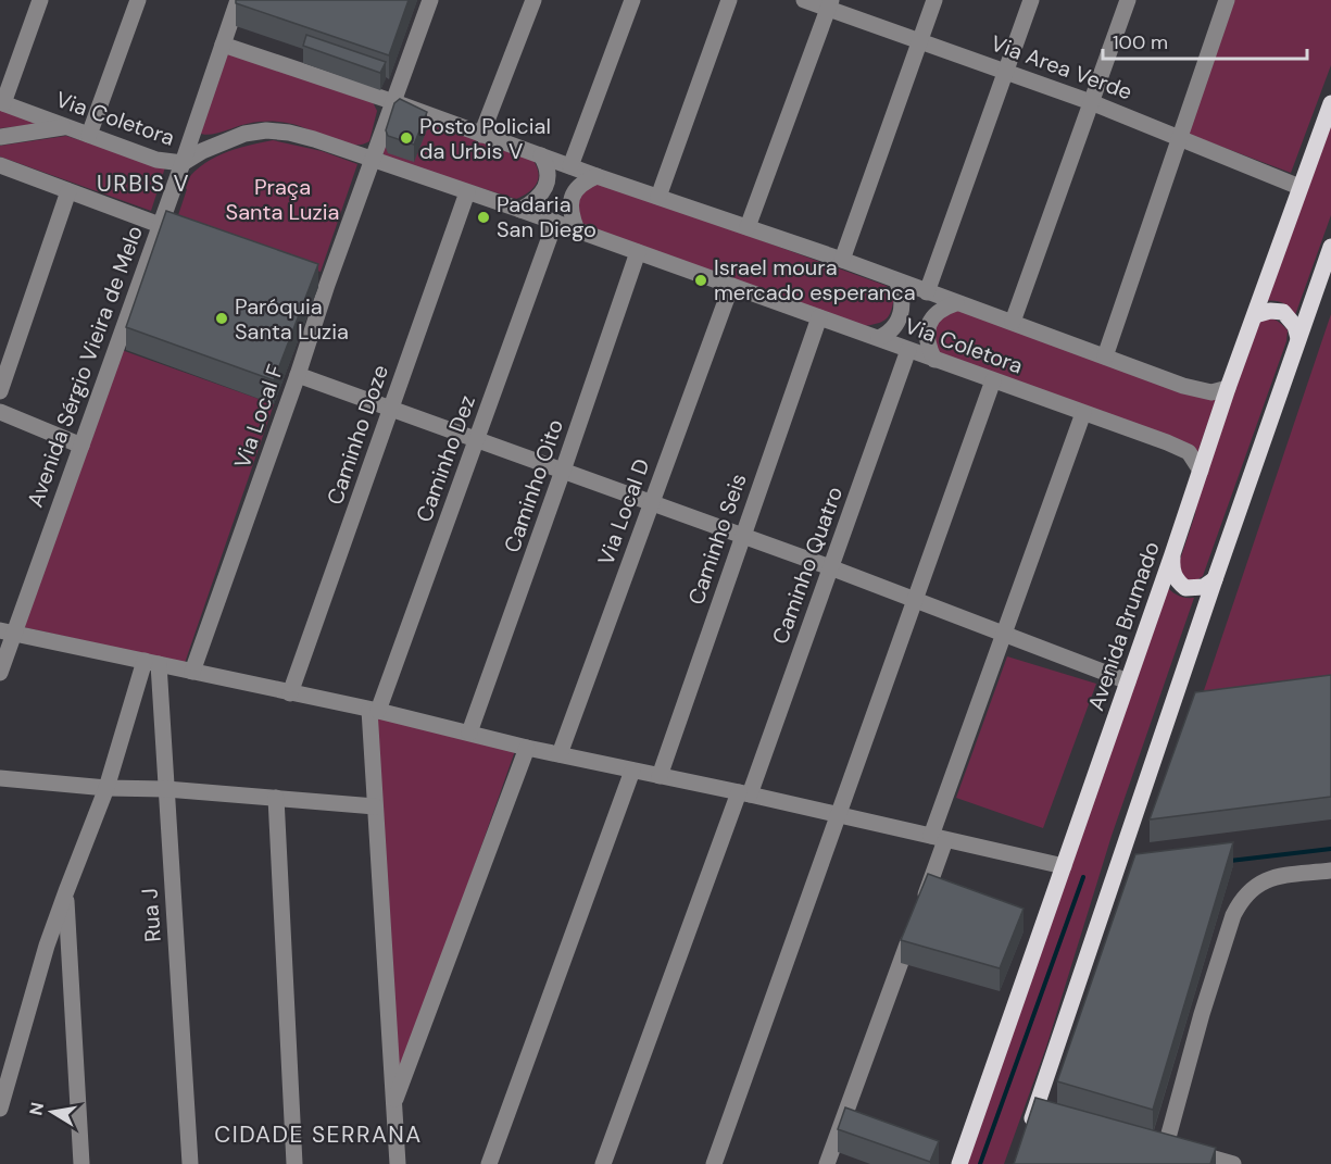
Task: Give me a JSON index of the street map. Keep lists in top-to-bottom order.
{
  "streets": {
    "main road": ["Avenida Brumado"],
    "street": [
      "Via Area Verde",
      "Via Coletora",
      "Avenida Sérgio Vieira de Melo",
      "Via Local F",
      "Caminho Doze",
      "Caminho Dez",
      "Caminho Oito",
      "Via Local D",
      "Caminho Seis",
      "Caminho Quatro",
      "Rua J"
    ]
  },
  "crossings": [
    ["Via Area Verde", "Avenida Brumado"],
    ["Via Coletora", "Avenida Sérgio Vieira de Melo"],
    ["Via Coletora", "Via Local F"],
    ["Via Coletora", "Caminho Doze"],
    ["Via Coletora", "Caminho Dez"],
    ["Via Coletora", "Caminho Oito"],
    ["Via Coletora", "Via Local D"],
    ["Via Coletora", "Caminho Seis"],
    ["Via Coletora", "Caminho Quatro"],
    ["Via Coletora", "Avenida Brumado"]
  ],
  "districts": ["URBIS V", "CIDADE SERRANA"],
  "parks": ["Praça Santa Luzia"],
  "places": [
    "Posto Policial da Urbis V",
    "Padaria San Diego",
    "Israel moura mercado esperanca",
    "Paróquia Santa Luzia"
  ],
  "scale_bar": "100 m",
  "north": "left"
}
